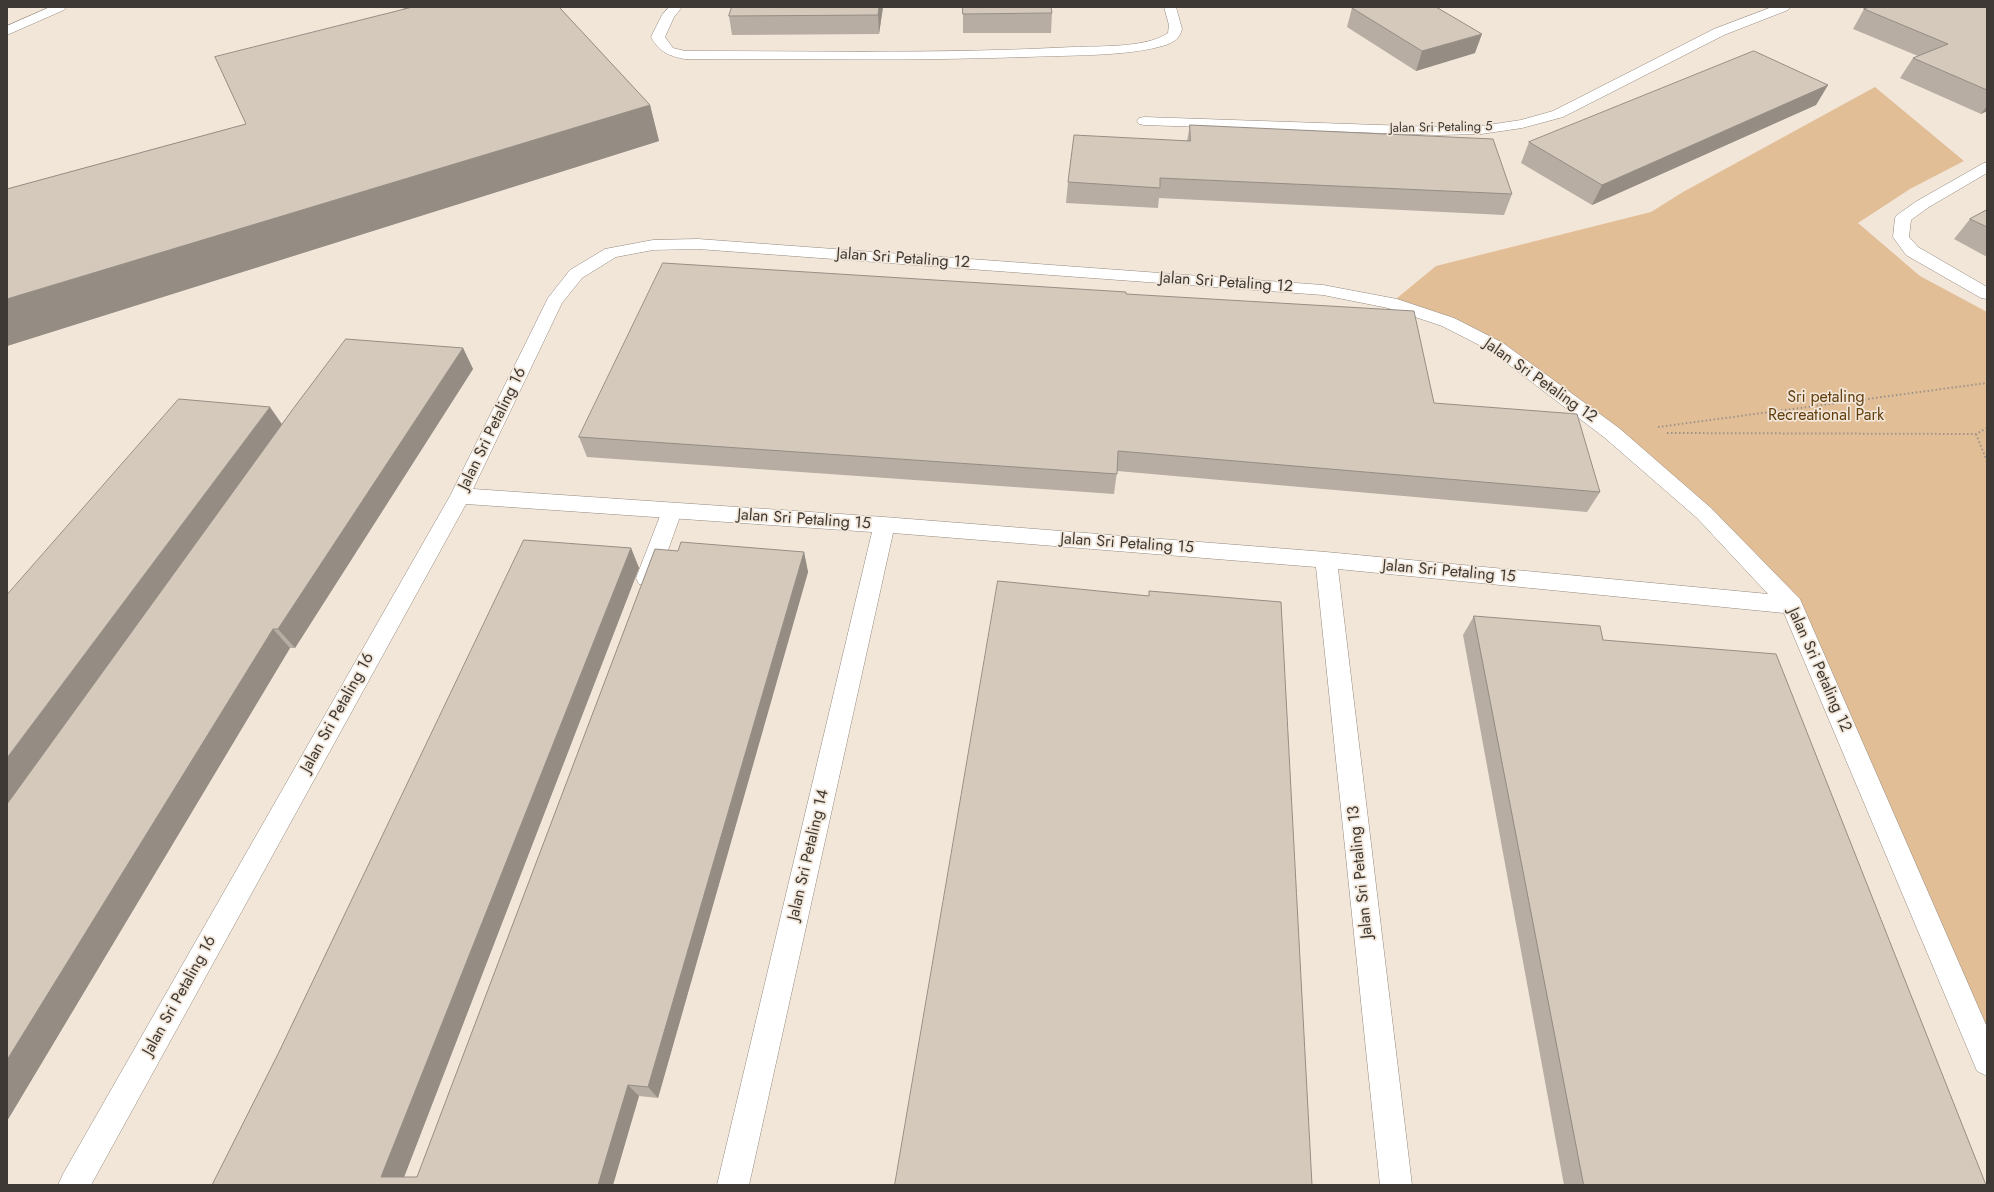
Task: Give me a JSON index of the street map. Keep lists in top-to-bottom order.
{
  "streets": {
    "street": [
      "Jalan Sri Petaling 5",
      "Jalan Sri Petaling 12",
      "Jalan Sri Petaling 16",
      "Jalan Sri Petaling 15",
      "Jalan Sri Petaling 14",
      "Jalan Sri Petaling 13"
    ]
  },
  "crossings": [
    ["Jalan Sri Petaling 12", "Jalan Sri Petaling 16"],
    ["Jalan Sri Petaling 12", "Jalan Sri Petaling 15"],
    ["Jalan Sri Petaling 16", "Jalan Sri Petaling 15"],
    ["Jalan Sri Petaling 15", "Jalan Sri Petaling 14"],
    ["Jalan Sri Petaling 15", "Jalan Sri Petaling 13"]
  ],
  "parks": ["Sri petaling Recreational Park"]
}
